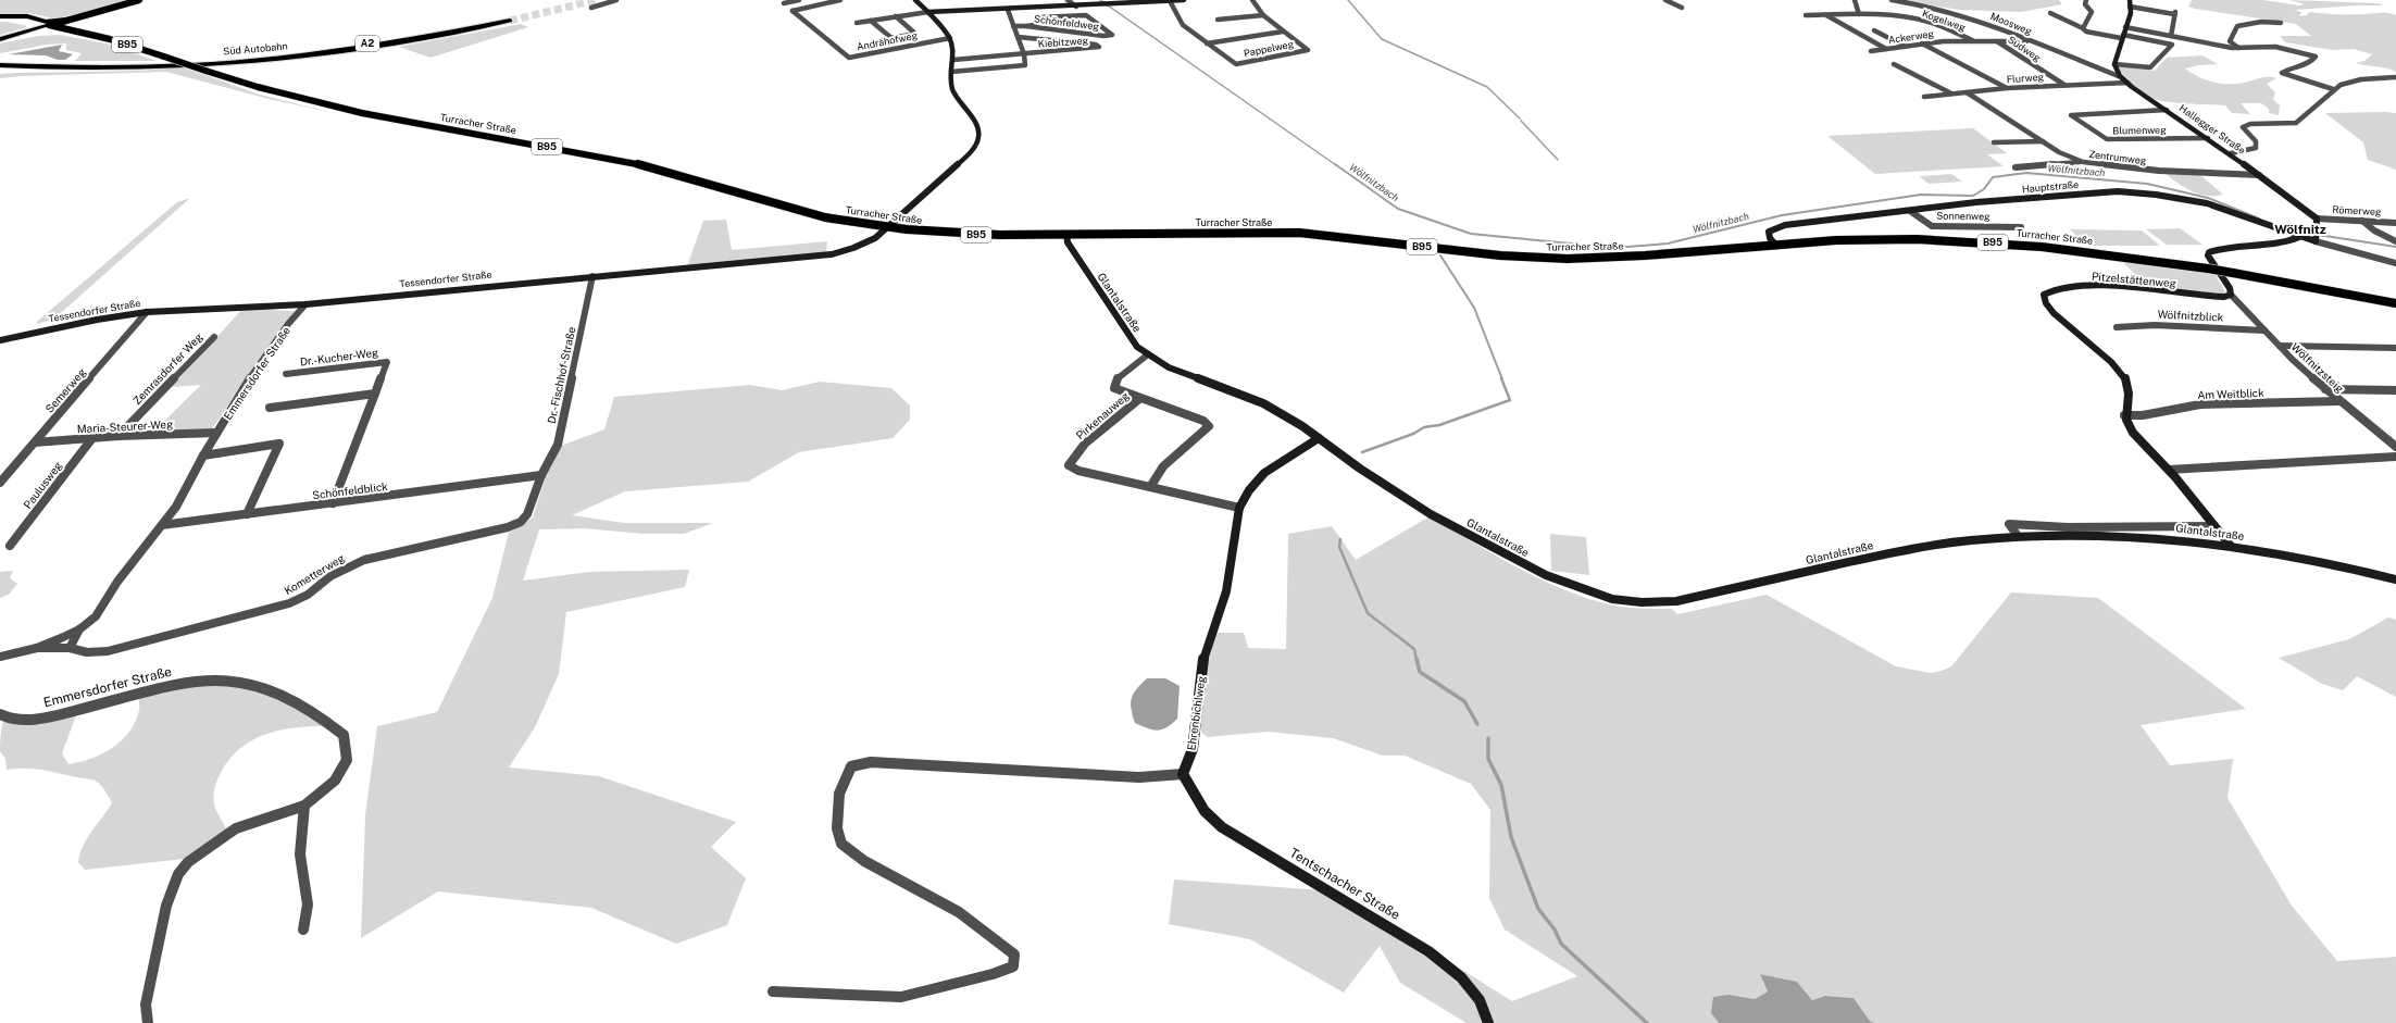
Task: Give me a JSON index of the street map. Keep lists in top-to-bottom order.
{
  "streets": {
    "highway": ["A2", "Süd Autobahn"],
    "main road": ["B95", "Turracher Straße"],
    "street": [
      "Kogelweg",
      "Schönfeldweg",
      "Moosweg",
      "Ackerweg",
      "Andrähofweg",
      "Kiebitzweg",
      "Pappelweg",
      "Südweg",
      "Flurweg",
      "Hallegger Straße",
      "Blumenweg",
      "Zentrumweg",
      "Hauptstraße",
      "Römerweg",
      "Sonnenweg",
      "Tessendorfer Straße",
      "Pitzelstättenweg",
      "Glantalstraße",
      "Wölfnitzblick",
      "Dr.-Kucher-Weg",
      "Wölfnitzsteig",
      "Zemrasdorfer Weg",
      "Emmersdorfer Straße",
      "Dr.-Fischhof-Straße",
      "Semerweg",
      "Am Weitblick",
      "Pirkenauweg",
      "Maria-Steurer-Weg",
      "Paulusweg",
      "Schönfeldblick",
      "Kometterweg",
      "Ehrenbichlweg",
      "Tentschacher Straße"
    ]
  },
  "crossings": [
    ["Kogelweg", "Ackerweg"],
    ["Moosweg", "Ackerweg"],
    ["Moosweg", "Hallegger Straße"],
    ["Ackerweg", "Südweg"],
    ["Andrähofweg", "Tessendorfer Straße"],
    ["Südweg", "Flurweg"],
    ["Flurweg", "Hallegger Straße"],
    ["Flurweg", "Zentrumweg"],
    ["Turracher Straße", "Hauptstraße"],
    ["Turracher Straße", "Tessendorfer Straße"],
    ["Turracher Straße", "Glantalstraße"],
    ["Hallegger Straße", "Blumenweg"],
    ["Hallegger Straße", "Zentrumweg"],
    ["Hallegger Straße", "Römerweg"],
    ["Hauptstraße", "Sonnenweg"],
    ["Tessendorfer Straße", "Emmersdorfer Straße"],
    ["Tessendorfer Straße", "Dr.-Fischhof-Straße"],
    ["Tessendorfer Straße", "Semerweg"],
    ["Pitzelstättenweg", "Wölfnitzsteig"],
    ["Pitzelstättenweg", "Am Weitblick"],
    ["Glantalstraße", "Ehrenbichlweg"],
    ["Wölfnitzblick", "Wölfnitzsteig"],
    ["Dr.-Kucher-Weg", "Schönfeldblick"],
    ["Wölfnitzsteig", "Am Weitblick"],
    ["Zemrasdorfer Weg", "Maria-Steurer-Weg"],
    ["Emmersdorfer Straße", "Maria-Steurer-Weg"],
    ["Emmersdorfer Straße", "Schönfeldblick"],
    ["Emmersdorfer Straße", "Kometterweg"],
    ["Dr.-Fischhof-Straße", "Schönfeldblick"],
    ["Dr.-Fischhof-Straße", "Kometterweg"],
    ["Semerweg", "Maria-Steurer-Weg"],
    ["Maria-Steurer-Weg", "Paulusweg"],
    ["Schönfeldblick", "Kometterweg"],
    ["Ehrenbichlweg", "Tentschacher Straße"]
  ],
  "districts": ["Wölfnitz"],
  "water": ["Wölfnitzbach"]
}
